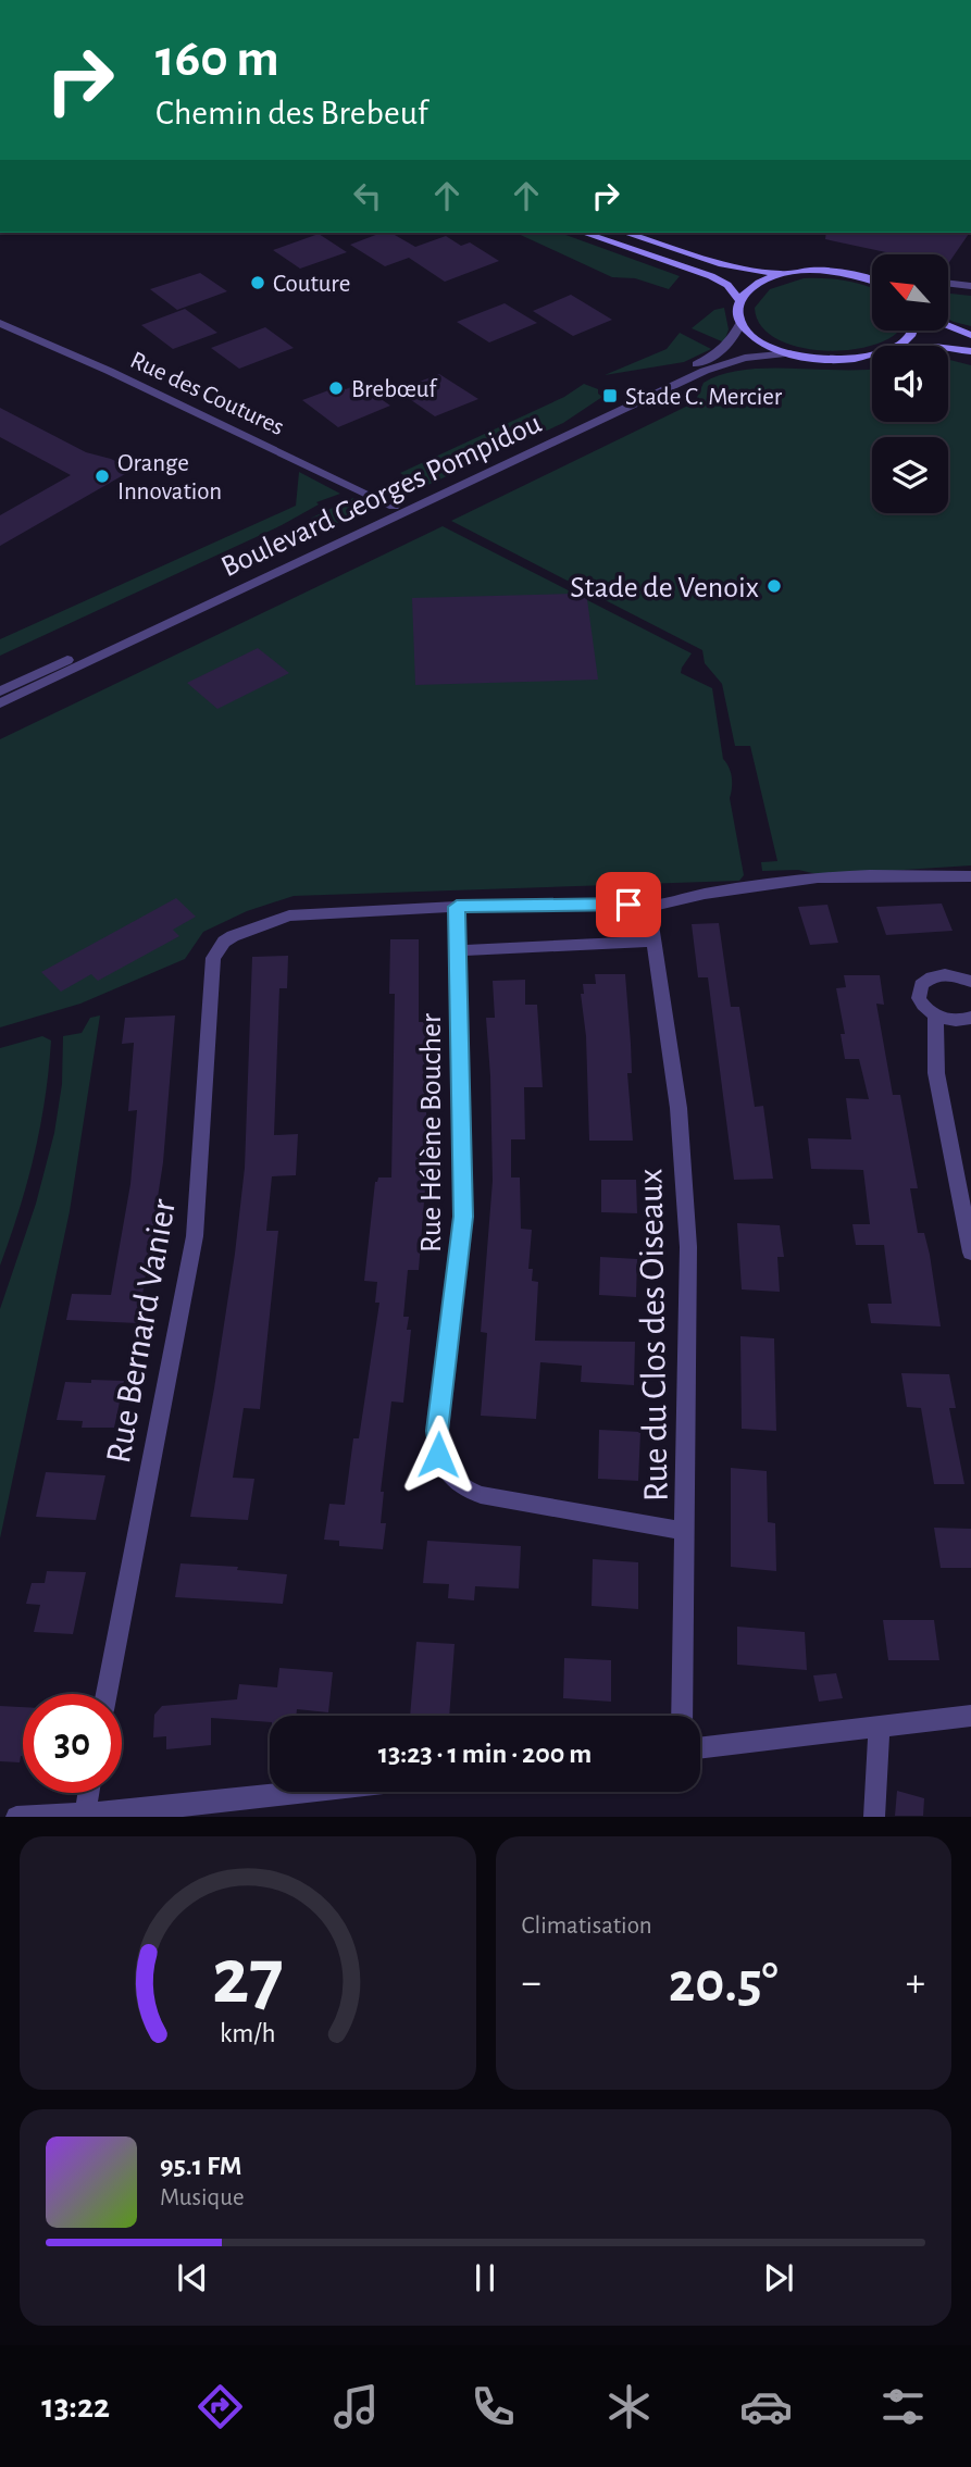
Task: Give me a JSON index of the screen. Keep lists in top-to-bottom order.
{
  "streets": {
    "street": [
      "Rue des Coutures",
      "Boulevard Georges Pompidou",
      "Rue Hélène Boucher",
      "Rue Bernard Vanier",
      "Rue du Clos des Oiseaux"
    ]
  },
  "crossings": [
    ["Rue des Coutures", "Boulevard Georges Pompidou"],
    ["Rue Hélène Boucher", "Rue Bernard Vanier"],
    ["Rue Hélène Boucher", "Rue du Clos des Oiseaux"]
  ],
  "places": {
    "other": [
      "Couture",
      "Brebœuf",
      "Orange Innovation",
      "Stade de Venoix"
    ],
    "transit": ["Stade C. Mercier"]
  },
  "north": "top left",
  "page": {
    "turn": ["160 m", "Chemin des Brebeuf"],
    "limit": "30",
    "trip": "13:23 · 1 min · 200 m",
    "tile": "Climatisation",
    "heat": ["−", "20.5°", "+"],
    "song": ["95.1 FM", "Musique"],
    "tabs": "13:22",
    "gauge": ["27", "km/h"]
  }
}
